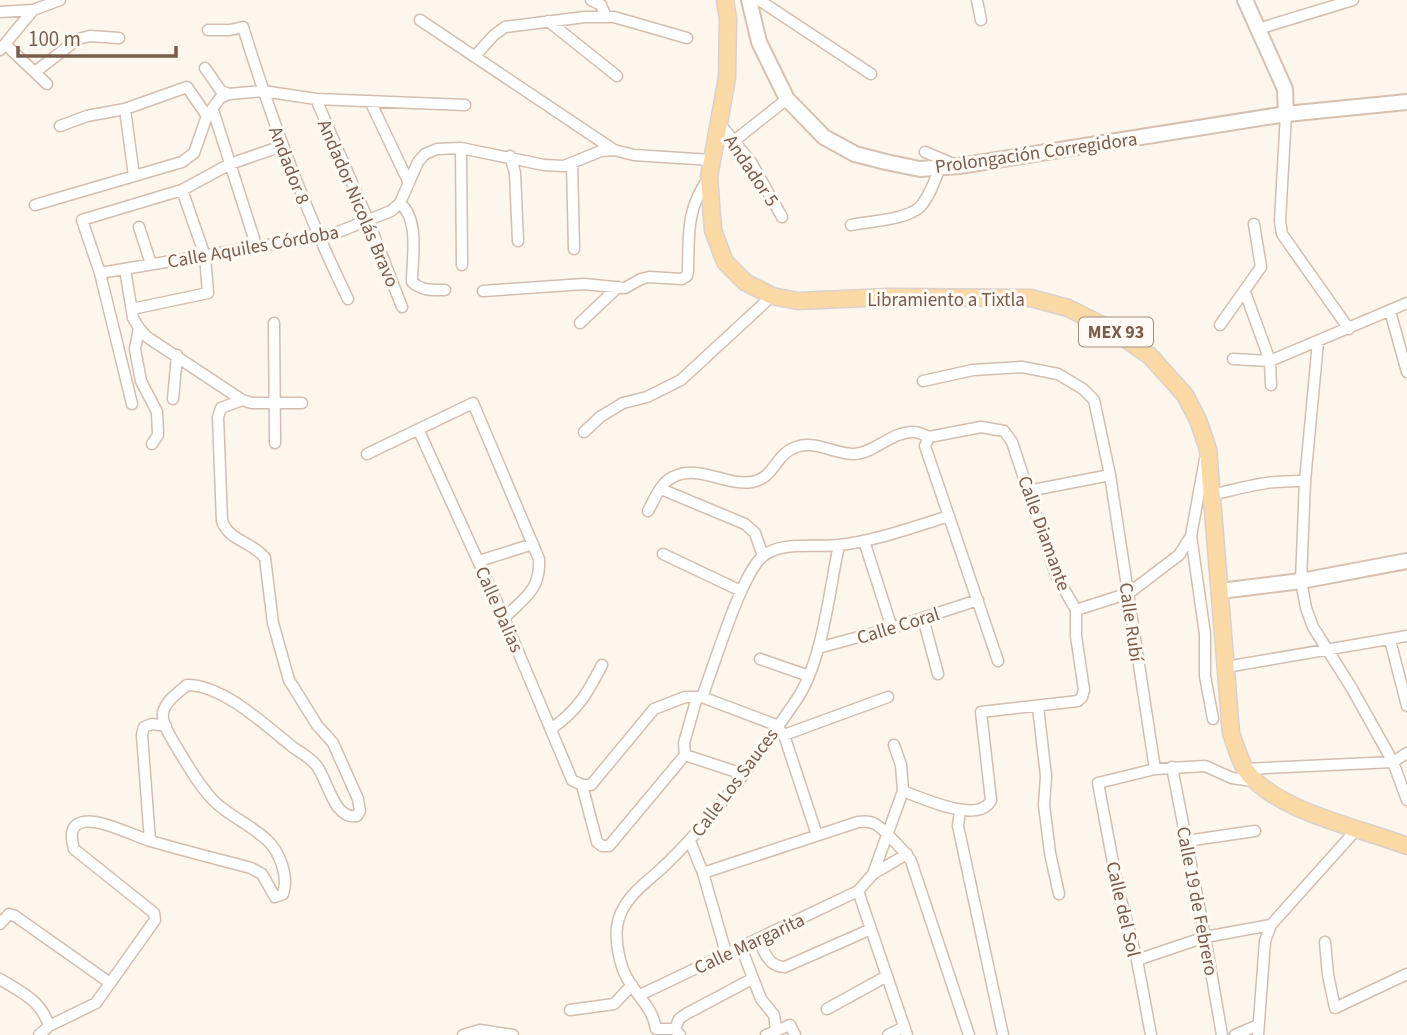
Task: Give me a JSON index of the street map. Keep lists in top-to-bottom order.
{
  "streets": {
    "main road": ["Libramiento a Tixtla", "MEX 93"],
    "street": [
      "Prolongación Corregidora",
      "Andador 8",
      "Andador 5",
      "Andador Nicolás Bravo",
      "Calle Aquiles Córdoba",
      "Calle Diamante",
      "Calle Dalias",
      "Calle Rubí",
      "Calle Coral",
      "Calle Los Sauces",
      "Calle 19 de Febrero",
      "Calle del Sol",
      "Calle Margarita"
    ]
  },
  "crossings": [
    ["Andador 8", "Calle Aquiles Córdoba"],
    ["Andador 5", "Libramiento a Tixtla"],
    ["Andador Nicolás Bravo", "Calle Aquiles Córdoba"],
    ["Calle Diamante", "Calle Rubí"],
    ["Calle Rubí", "Calle del Sol"],
    ["Calle Coral", "Calle Los Sauces"],
    ["Calle Los Sauces", "Calle Margarita"]
  ],
  "scale_bar": "100 m"
}
